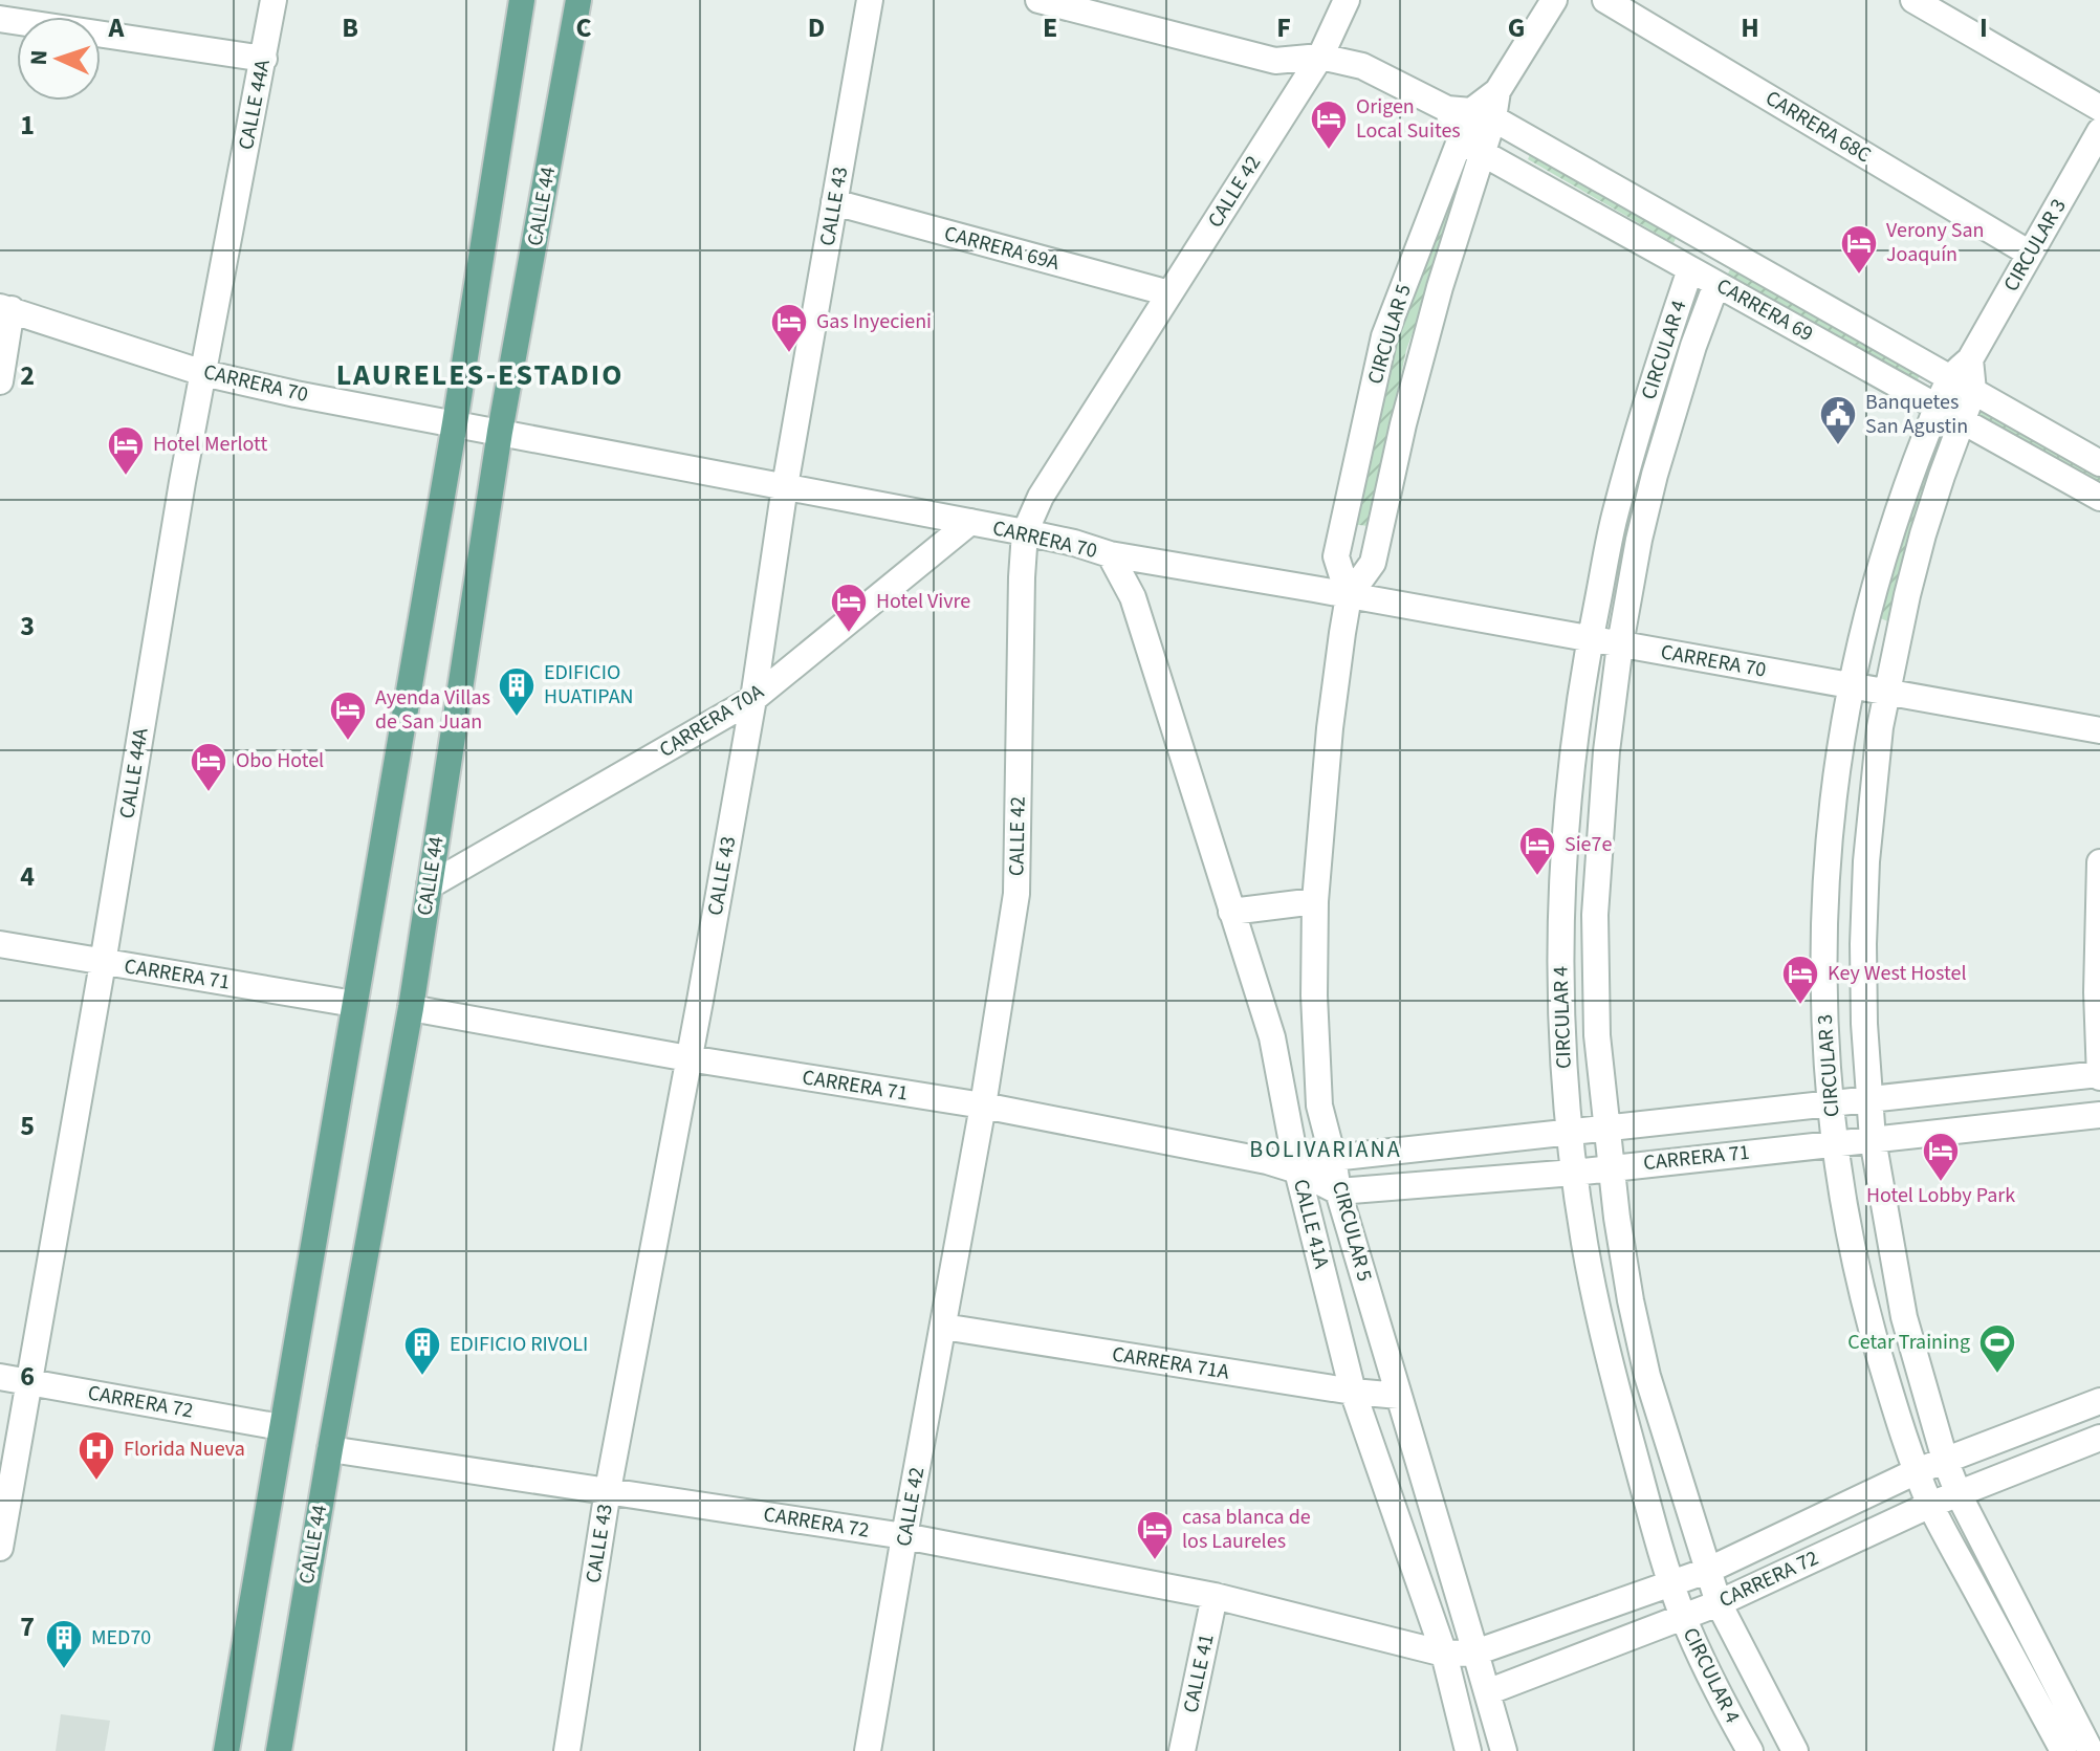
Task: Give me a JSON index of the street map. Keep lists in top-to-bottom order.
{
  "streets": {
    "main road": ["CALLE 44"],
    "street": [
      "CALLE 44A",
      "CARRERA 68C",
      "CALLE 42",
      "CALLE 43",
      "CIRCULAR 3",
      "CARRERA 69A",
      "CARRERA 69",
      "CIRCULAR 5",
      "CIRCULAR 4",
      "CARRERA 70",
      "CARRERA 70A",
      "CARRERA 71",
      "CALLE 41A",
      "CARRERA 71A",
      "CARRERA 72",
      "CALLE 41"
    ]
  },
  "crossings": [
    ["CALLE 44A", "CARRERA 70"],
    ["CALLE 44A", "CARRERA 71"],
    ["CALLE 44A", "CARRERA 72"],
    ["CARRERA 68C", "CIRCULAR 3"],
    ["CALLE 42", "CARRERA 69A"],
    ["CALLE 42", "CARRERA 69"],
    ["CALLE 42", "CARRERA 70"],
    ["CALLE 42", "CARRERA 71"],
    ["CALLE 42", "CARRERA 71A"],
    ["CALLE 42", "CARRERA 72"],
    ["CALLE 44", "CARRERA 70"],
    ["CALLE 44", "CARRERA 70A"],
    ["CALLE 44", "CARRERA 71"],
    ["CALLE 44", "CARRERA 72"],
    ["CALLE 43", "CARRERA 69A"],
    ["CALLE 43", "CARRERA 70"],
    ["CALLE 43", "CARRERA 70A"],
    ["CALLE 43", "CARRERA 71"],
    ["CALLE 43", "CARRERA 72"],
    ["CIRCULAR 3", "CARRERA 69"],
    ["CIRCULAR 3", "CARRERA 70"],
    ["CIRCULAR 3", "CARRERA 71"],
    ["CIRCULAR 3", "CARRERA 72"],
    ["CARRERA 69", "CIRCULAR 5"],
    ["CARRERA 69", "CIRCULAR 4"],
    ["CIRCULAR 5", "CARRERA 70"],
    ["CIRCULAR 5", "CARRERA 71"],
    ["CIRCULAR 5", "CARRERA 71A"],
    ["CIRCULAR 5", "CARRERA 72"],
    ["CIRCULAR 4", "CARRERA 70"],
    ["CIRCULAR 4", "CARRERA 71"],
    ["CIRCULAR 4", "CARRERA 72"],
    ["CARRERA 70", "CARRERA 70A"],
    ["CARRERA 70", "CALLE 41A"],
    ["CARRERA 71", "CALLE 41A"],
    ["CALLE 41A", "CARRERA 71A"],
    ["CALLE 41A", "CARRERA 72"],
    ["CARRERA 72", "CALLE 41"]
  ],
  "districts": ["LAURELES-ESTADIO", "BOLIVARIANA"],
  "places": {
    "hotel": [
      "Origen Local Suites",
      "Verony San Joaquín",
      "Gas Inyecieni",
      "Hotel Merlott",
      "Hotel Vivre",
      "Ayenda Villas de San Juan",
      "Obo Hotel",
      "Sie7e",
      "Key West Hostel",
      "Hotel Lobby Park",
      "casa blanca de los Laureles"
    ],
    "public building": ["Banquetes San Agustin"],
    "building": ["EDIFICIO HUATIPAN", "EDIFICIO RIVOLI", "MED70"],
    "sports": ["Cetar Training"],
    "hospital": ["Florida Nueva"]
  },
  "north": "left",
  "grid": {
    "columns": [
      "A",
      "B",
      "C",
      "D",
      "E",
      "F",
      "G",
      "H",
      "I"
    ],
    "rows": [
      "1",
      "2",
      "3",
      "4",
      "5",
      "6",
      "7"
    ]
  }
}
